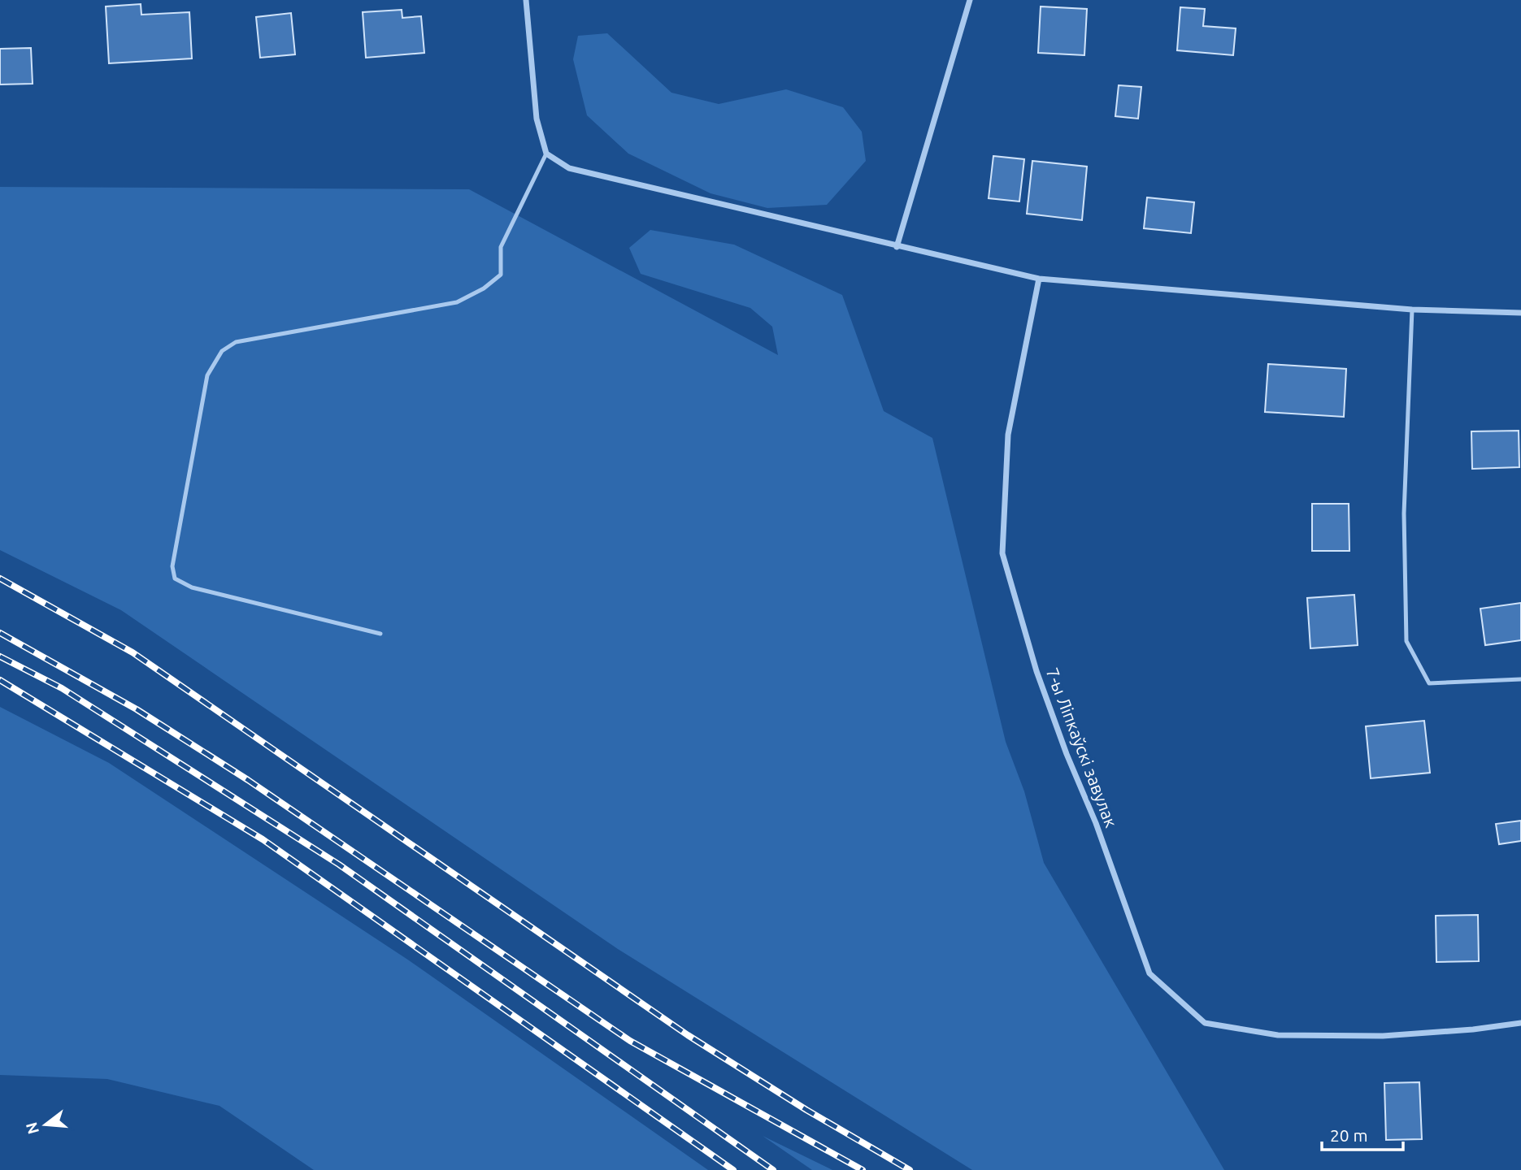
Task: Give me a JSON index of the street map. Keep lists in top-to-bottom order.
{
  "streets": {
    "street": ["7-ы Ліпкаўскі завулак"]
  },
  "scale_bar": "20 m",
  "north": "left"
}
